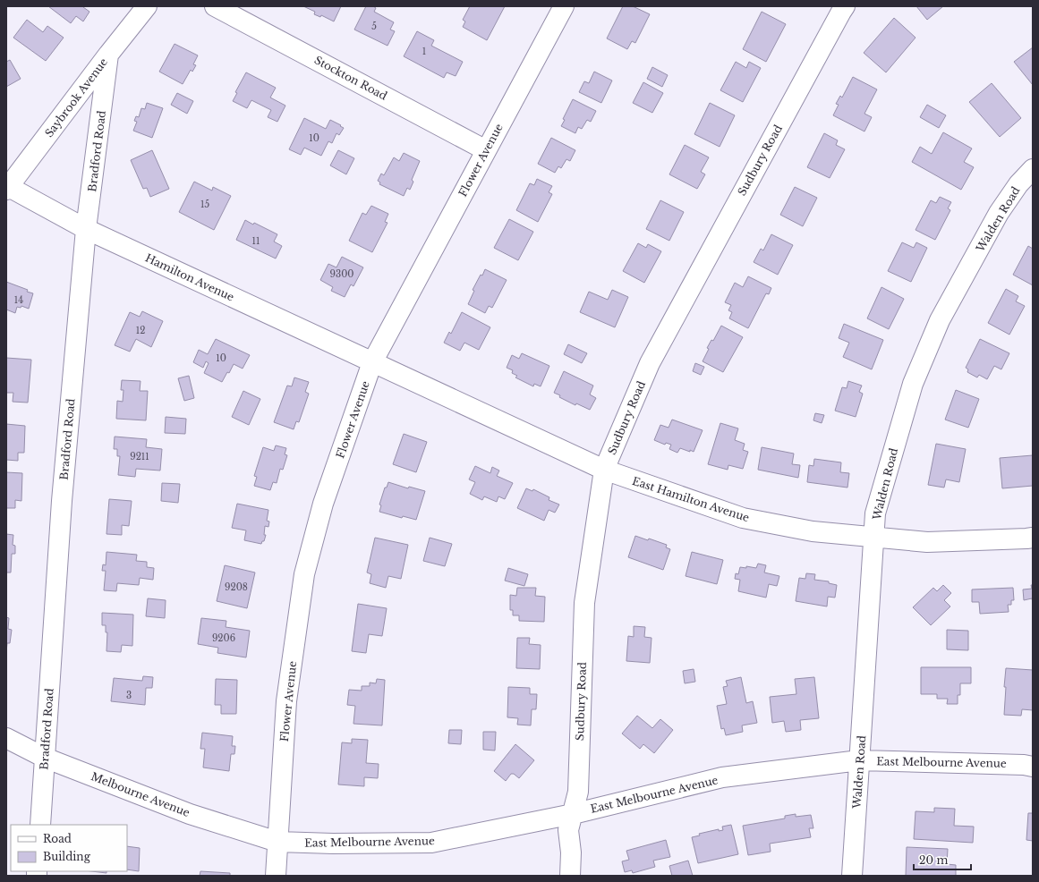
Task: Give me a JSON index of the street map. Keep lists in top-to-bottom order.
{
  "streets": {
    "street": [
      "Stockton Road",
      "Saybrook Avenue",
      "Bradford Road",
      "Flower Avenue",
      "Sudbury Road",
      "Walden Road",
      "Hamilton Avenue",
      "East Hamilton Avenue",
      "East Melbourne Avenue",
      "Melbourne Avenue"
    ]
  },
  "crossings": [
    ["Stockton Road", "Flower Avenue"],
    ["Saybrook Avenue", "Bradford Road"],
    ["Saybrook Avenue", "Hamilton Avenue"],
    ["Bradford Road", "Hamilton Avenue"],
    ["Bradford Road", "Melbourne Avenue"],
    ["Flower Avenue", "Hamilton Avenue"],
    ["Flower Avenue", "East Hamilton Avenue"],
    ["Flower Avenue", "East Melbourne Avenue"],
    ["Flower Avenue", "Melbourne Avenue"],
    ["Sudbury Road", "East Hamilton Avenue"],
    ["Sudbury Road", "East Melbourne Avenue"],
    ["Walden Road", "East Hamilton Avenue"],
    ["Walden Road", "East Melbourne Avenue"],
    ["Hamilton Avenue", "East Hamilton Avenue"],
    ["East Melbourne Avenue", "Melbourne Avenue"]
  ],
  "house_numbers": [
    "5",
    "1",
    "10",
    "15",
    "11",
    "9300",
    "14",
    "12",
    "10",
    "9211",
    "9208",
    "9206",
    "3"
  ],
  "legend": ["Road", "Building"],
  "scale_bar": "20 m"
}
